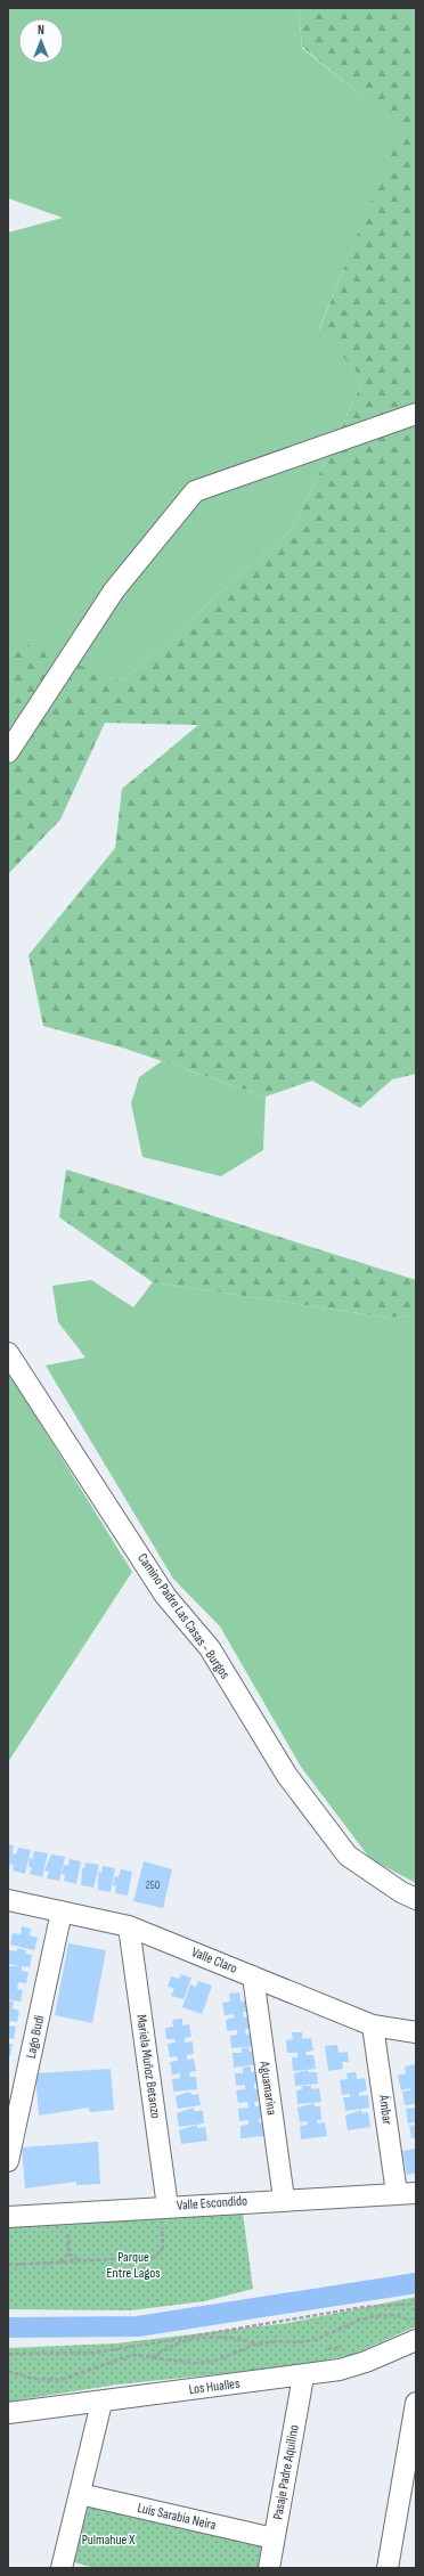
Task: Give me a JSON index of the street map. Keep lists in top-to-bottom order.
{
  "streets": {
    "street": [
      "Camino Padre Las Casas - Burgos",
      "Valle Claro",
      "Lago Budi",
      "Mariela Muñoz Betanzo",
      "Aguamarina",
      "Ámbar",
      "Valle Escondido",
      "Los Hualles",
      "Pasaje Padre Aquilino",
      "Luis Sarabia Neira"
    ]
  },
  "crossings": [
    ["Valle Claro", "Lago Budi"],
    ["Valle Claro", "Mariela Muñoz Betanzo"],
    ["Valle Claro", "Aguamarina"],
    ["Valle Claro", "Ámbar"],
    ["Mariela Muñoz Betanzo", "Valle Escondido"],
    ["Aguamarina", "Valle Escondido"],
    ["Ámbar", "Valle Escondido"],
    ["Los Hualles", "Pasaje Padre Aquilino"],
    ["Pasaje Padre Aquilino", "Luis Sarabia Neira"]
  ],
  "parks": ["Parque Entre Lagos", "Pulmahue X"],
  "house_numbers": ["250"],
  "north": "top"
}
